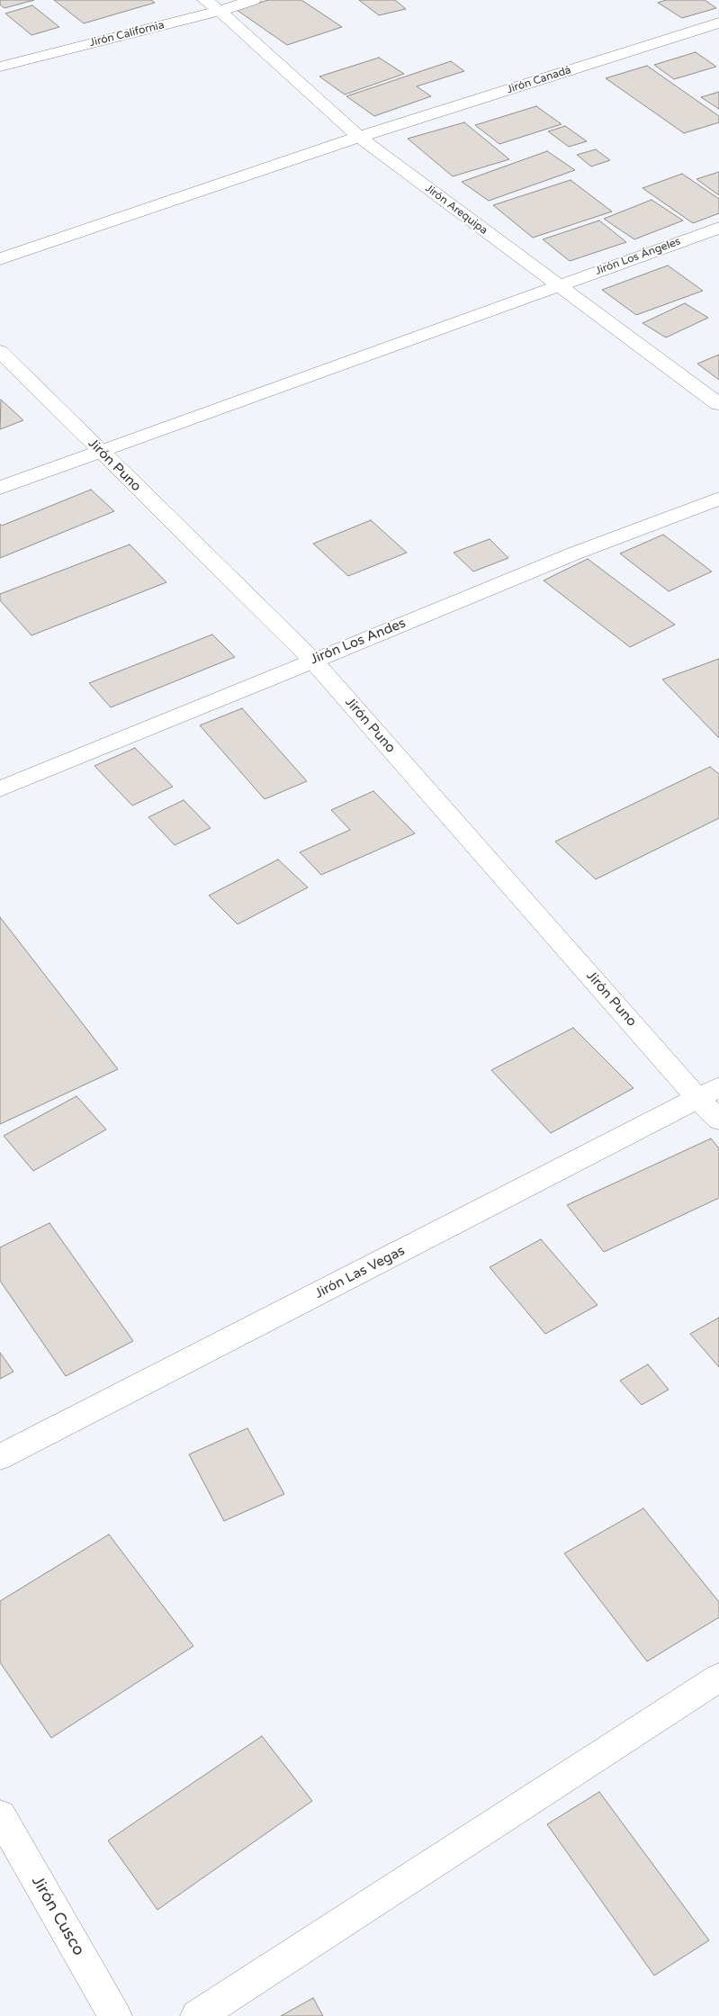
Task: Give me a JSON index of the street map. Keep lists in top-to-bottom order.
{
  "streets": {
    "street": [
      "Jirón California",
      "Jirón Canadá",
      "Jirón Arequipa",
      "Jirón Los Ángeles",
      "Jirón Puno",
      "Jirón Los Andes",
      "Jirón Las Vegas",
      "Jirón Cusco"
    ]
  },
  "crossings": [
    ["Jirón California", "Jirón Arequipa"],
    ["Jirón Canadá", "Jirón Arequipa"],
    ["Jirón Arequipa", "Jirón Los Ángeles"],
    ["Jirón Los Ángeles", "Jirón Puno"],
    ["Jirón Puno", "Jirón Los Andes"],
    ["Jirón Puno", "Jirón Las Vegas"]
  ]
}
